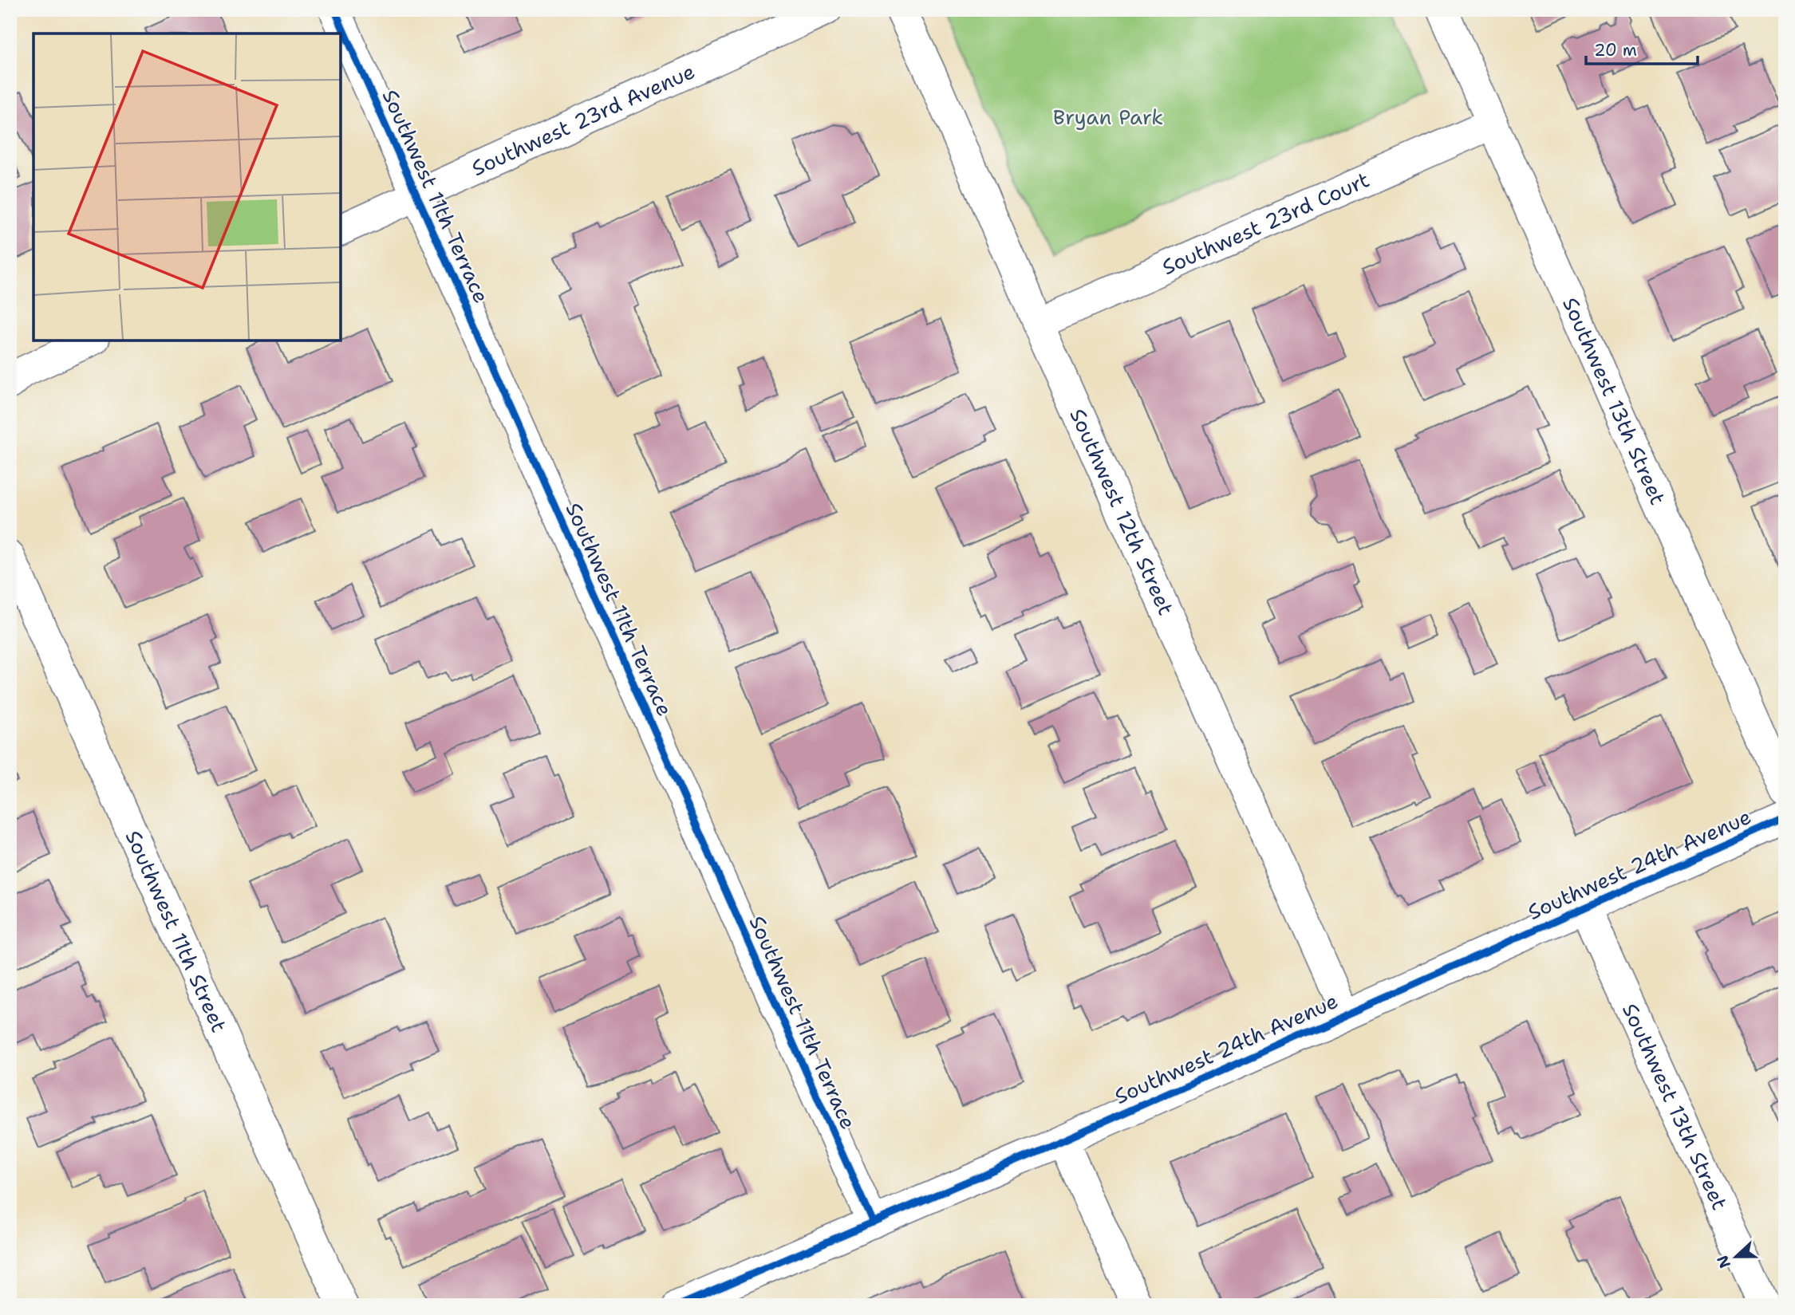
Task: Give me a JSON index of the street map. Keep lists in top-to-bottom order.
{
  "streets": {
    "street": [
      "Southwest 23rd Avenue",
      "Southwest 11th Terrace",
      "Southwest 23rd Court",
      "Southwest 13th Street",
      "Southwest 12th Street",
      "Southwest 24th Avenue",
      "Southwest 11th Street"
    ]
  },
  "crossings": [
    ["Southwest 23rd Avenue", "Southwest 11th Terrace"],
    ["Southwest 11th Terrace", "Southwest 24th Avenue"],
    ["Southwest 23rd Court", "Southwest 13th Street"],
    ["Southwest 23rd Court", "Southwest 12th Street"],
    ["Southwest 13th Street", "Southwest 24th Avenue"],
    ["Southwest 12th Street", "Southwest 24th Avenue"]
  ],
  "parks": ["Bryan Park"],
  "scale_bar": "20 m",
  "north": "left"
}
